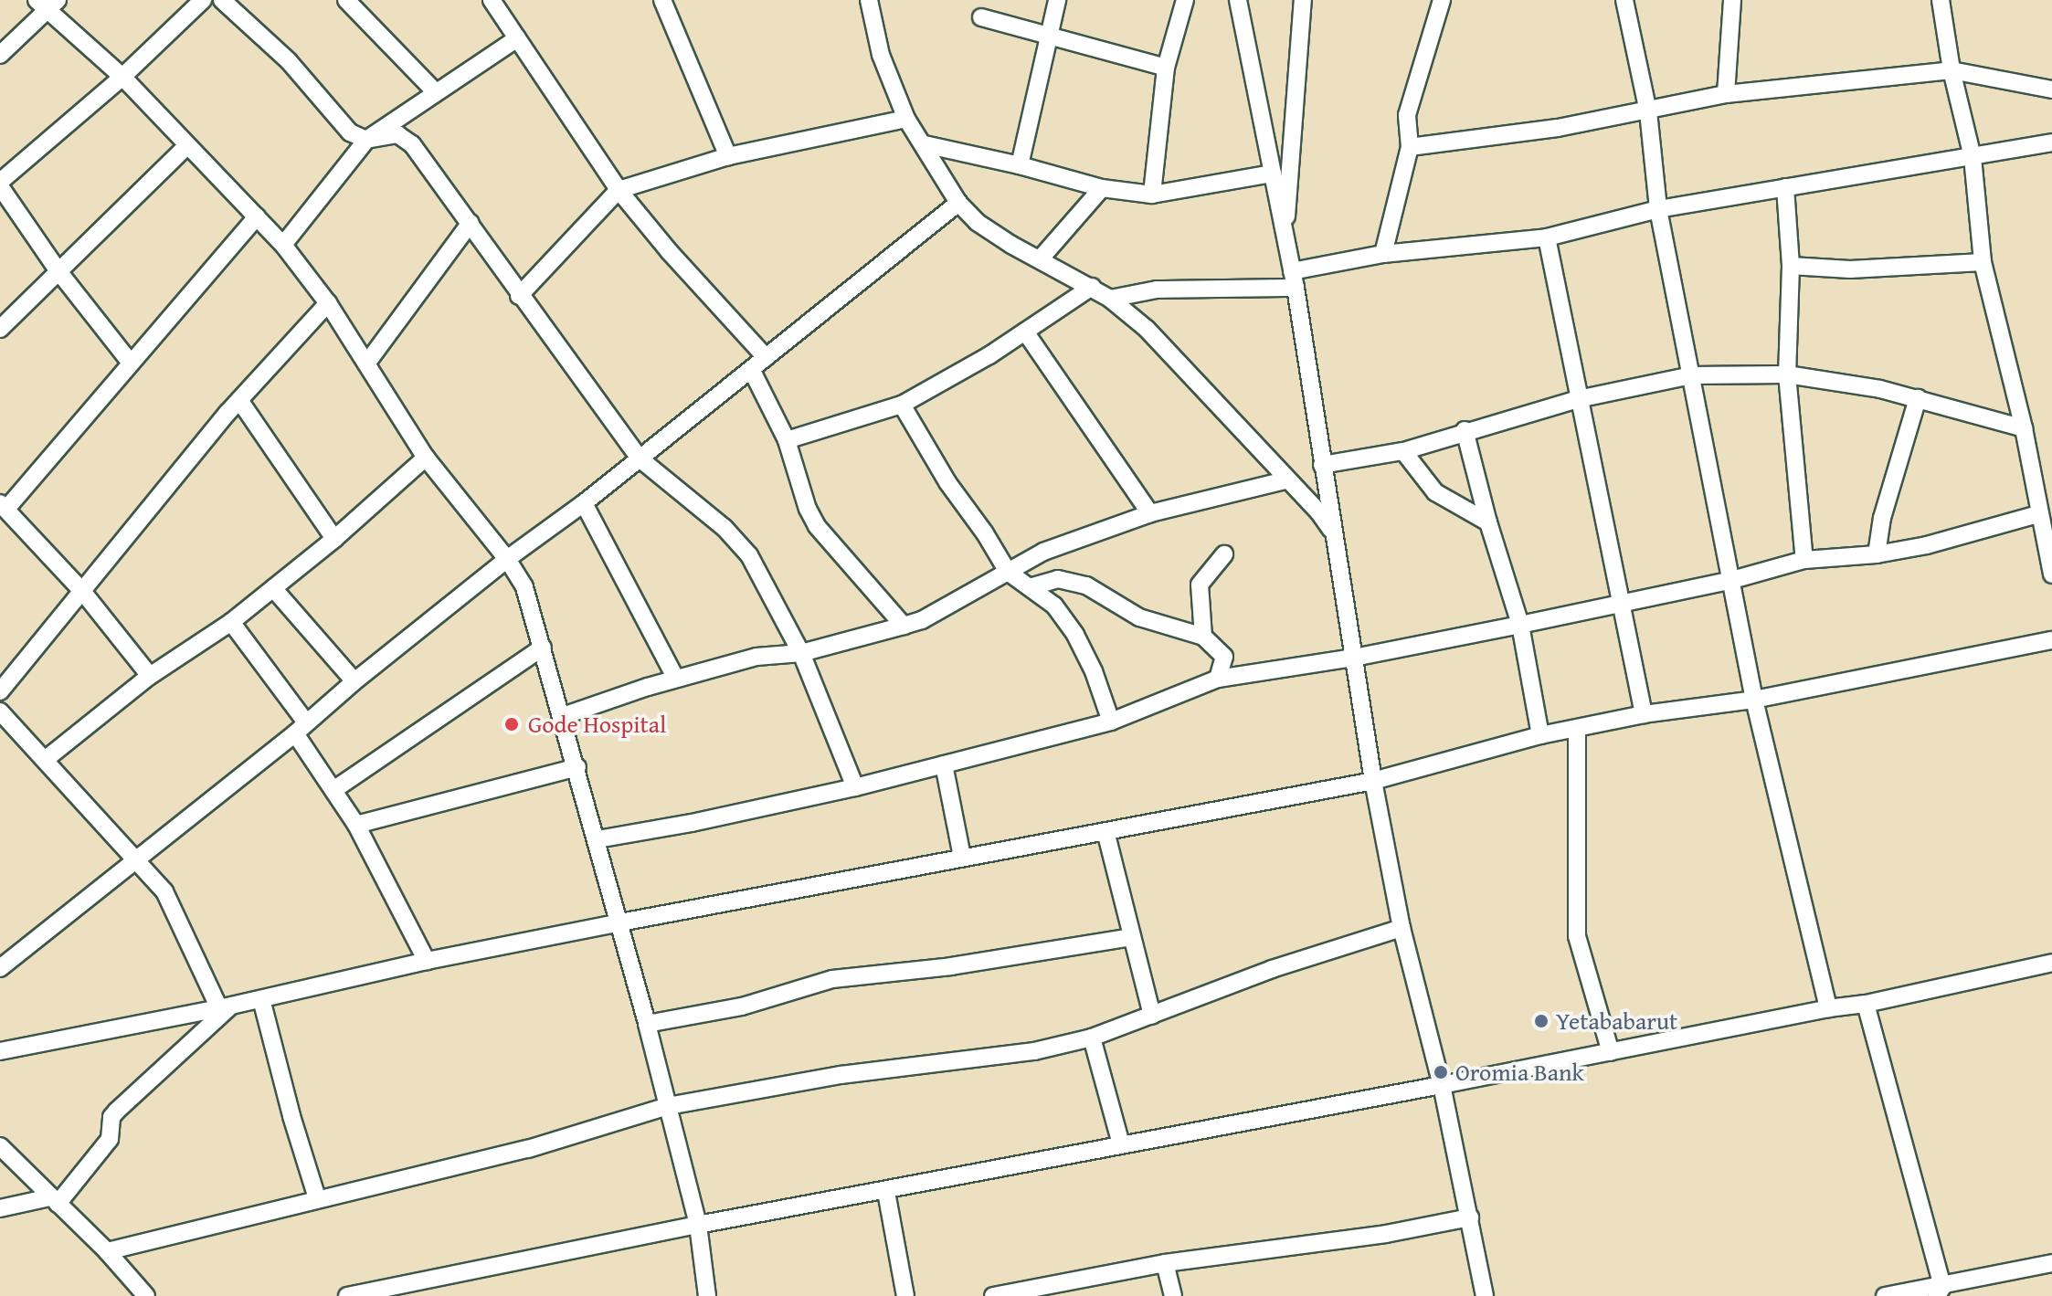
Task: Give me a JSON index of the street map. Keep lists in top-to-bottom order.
{
  "places": ["Gode Hospital", "Yetababarut", "Oromia Bank"]
}
